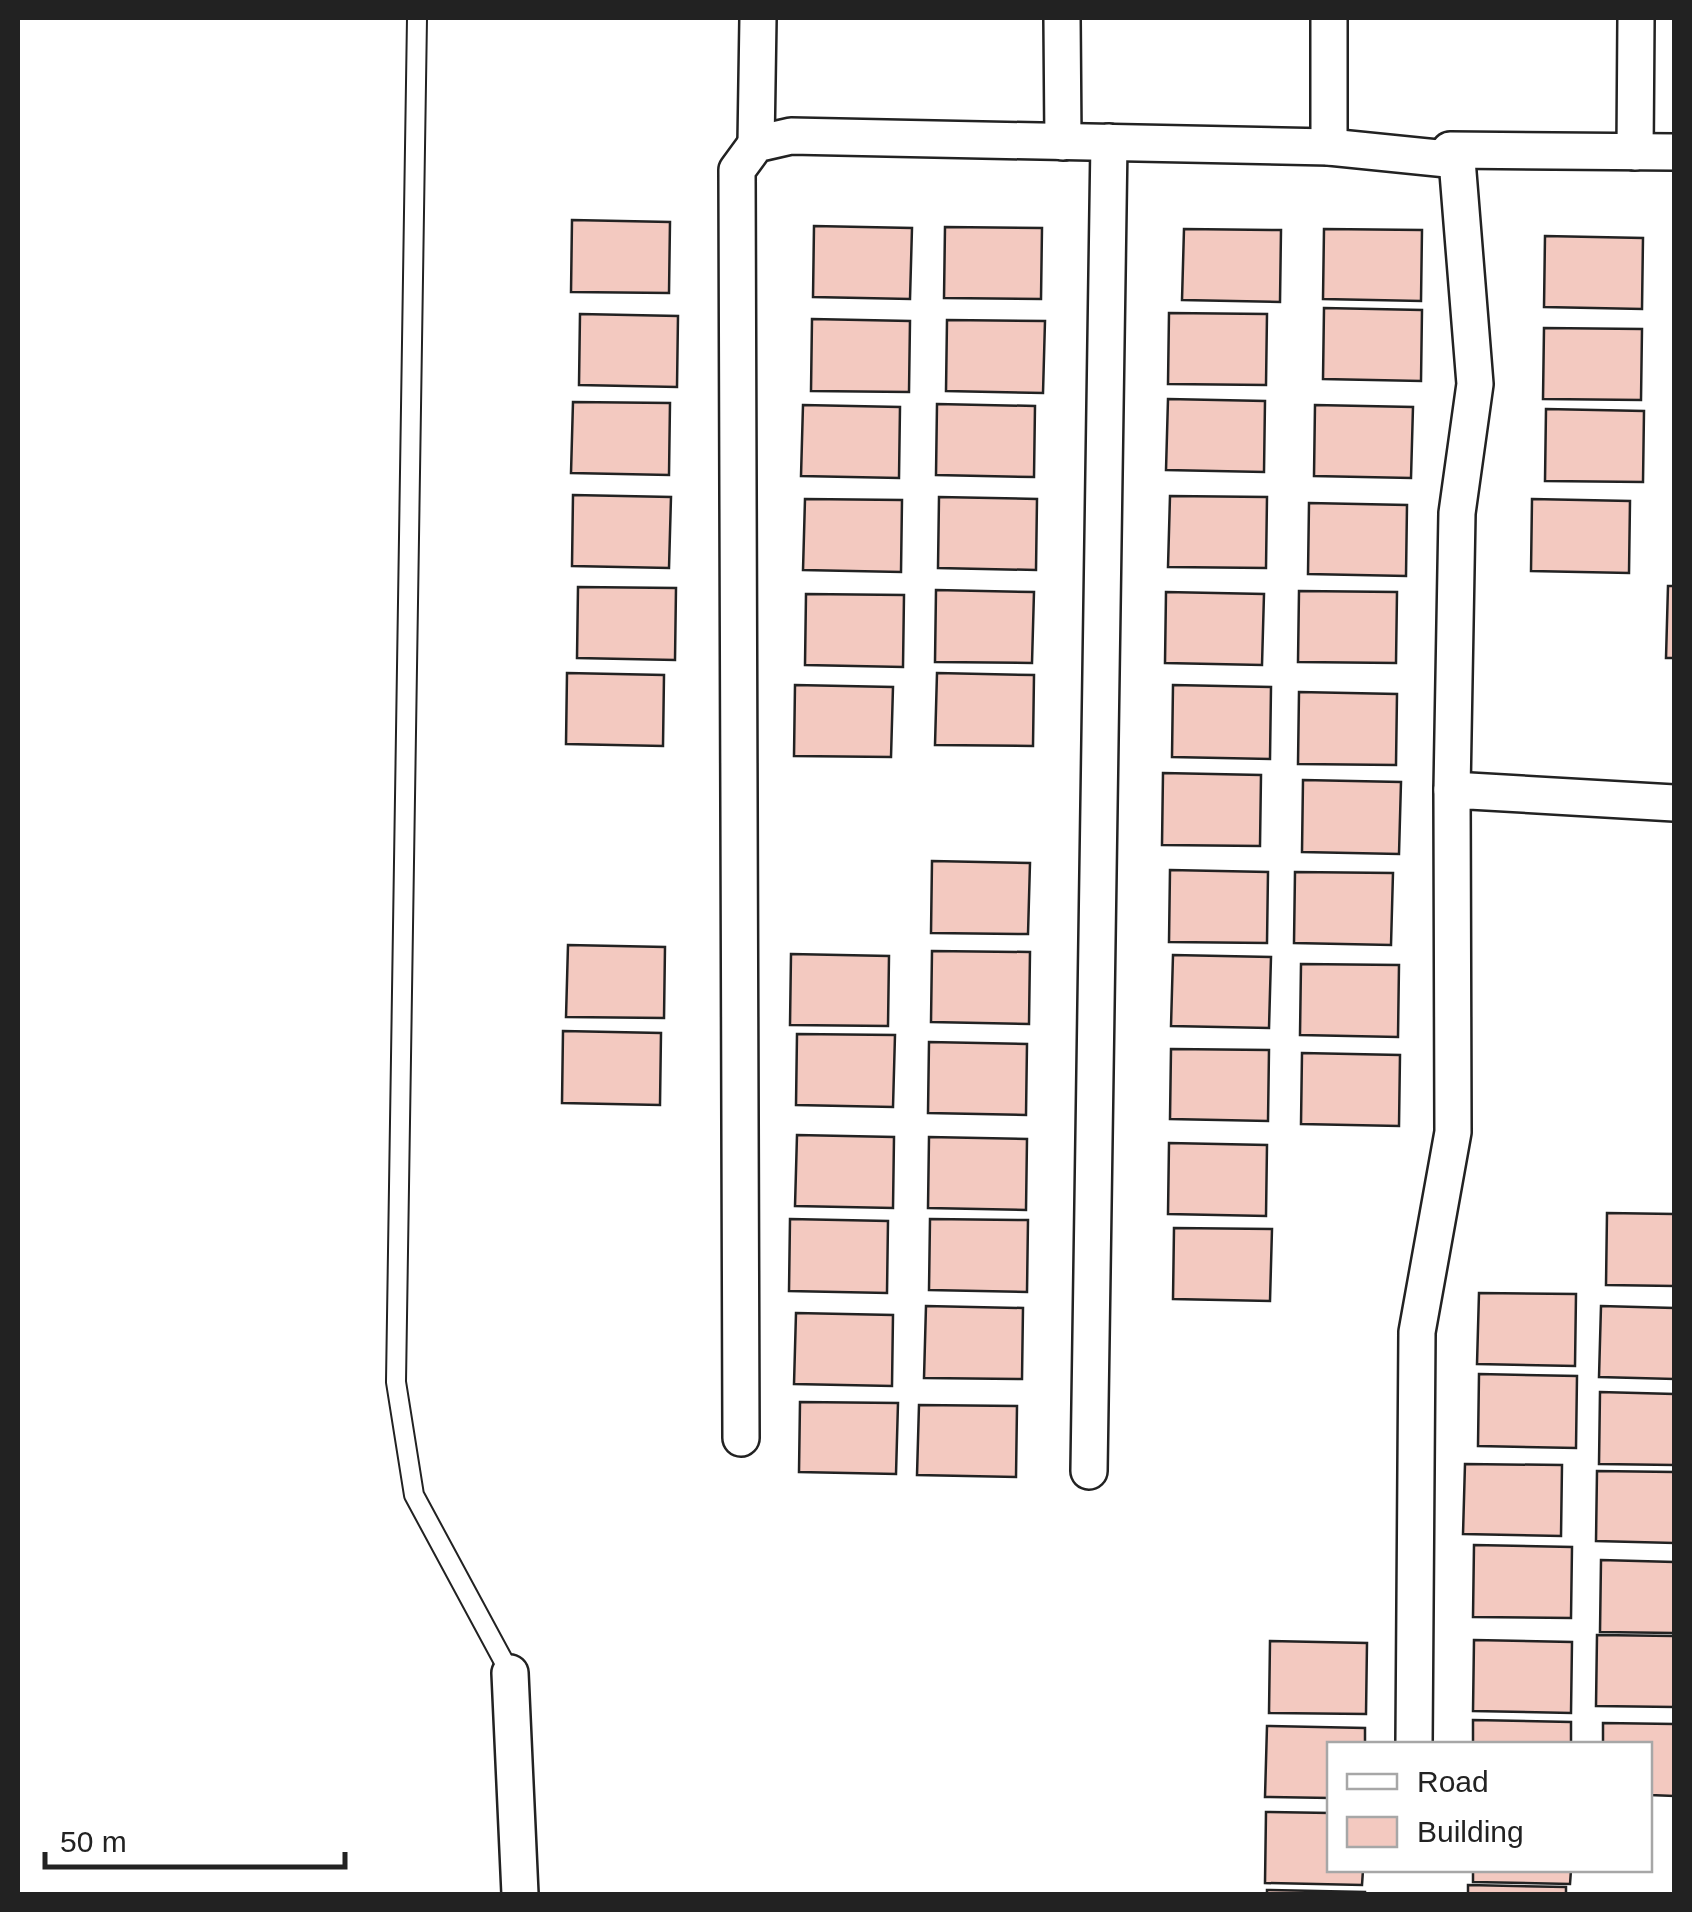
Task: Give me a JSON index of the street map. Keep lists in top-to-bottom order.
{
  "legend": ["Road", "Building"],
  "scale_bar": "50 m"
}
